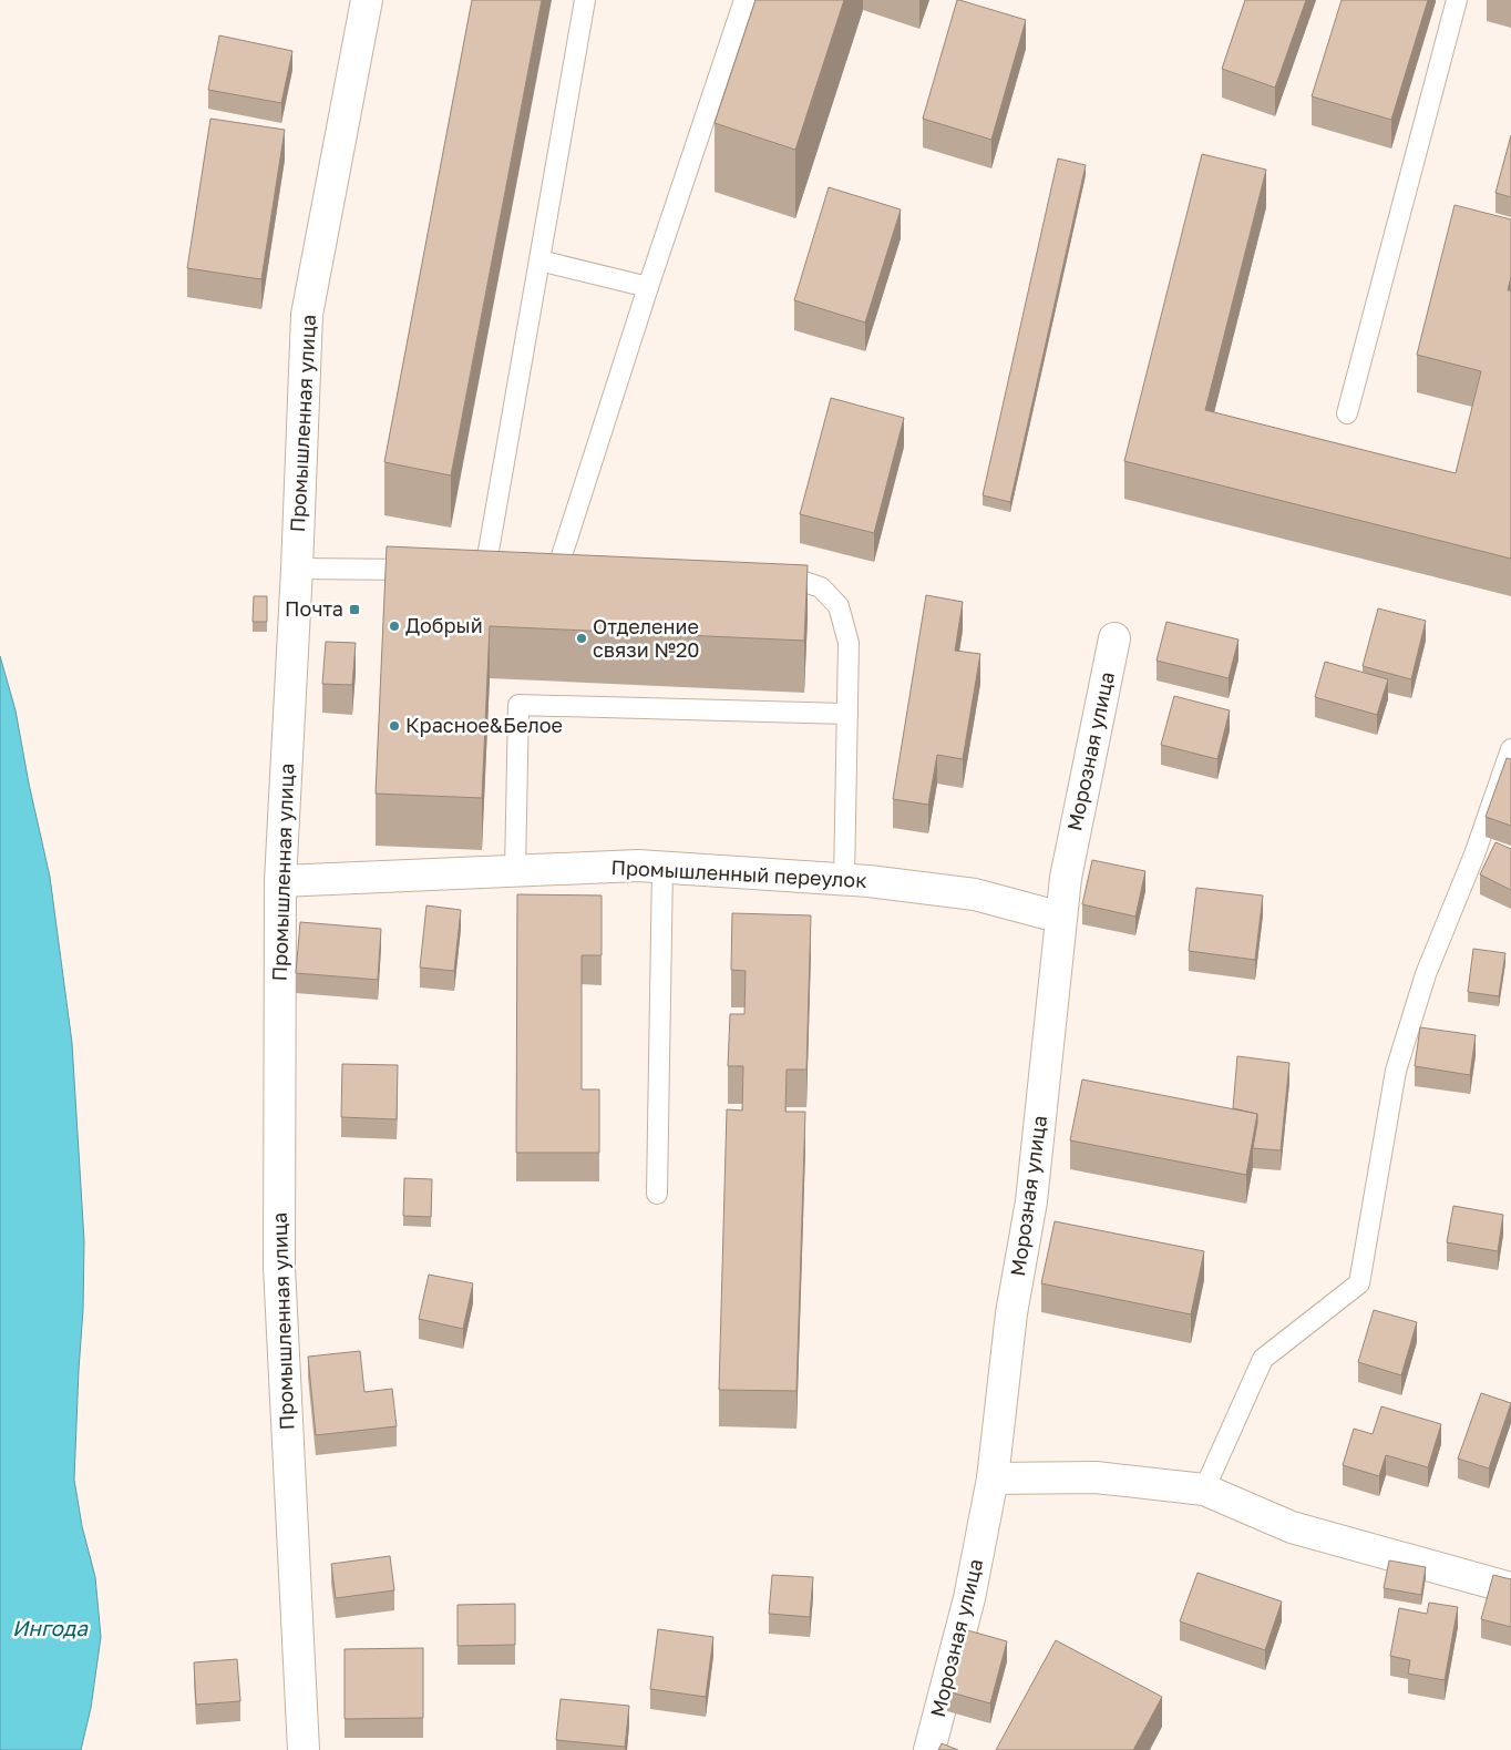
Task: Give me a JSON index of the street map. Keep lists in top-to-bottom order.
{
  "streets": {
    "street": ["Промышленная улица", "Морозная улица", "Промышленный переулок"]
  },
  "crossings": [
    ["Промышленная улица", "Промышленный переулок"],
    ["Морозная улица", "Промышленный переулок"]
  ],
  "water": ["Ингода"],
  "places": {
    "transit": ["Почта"],
    "other": ["Добрый", "Отделение связи №20", "Красное&Белое"]
  }
}
